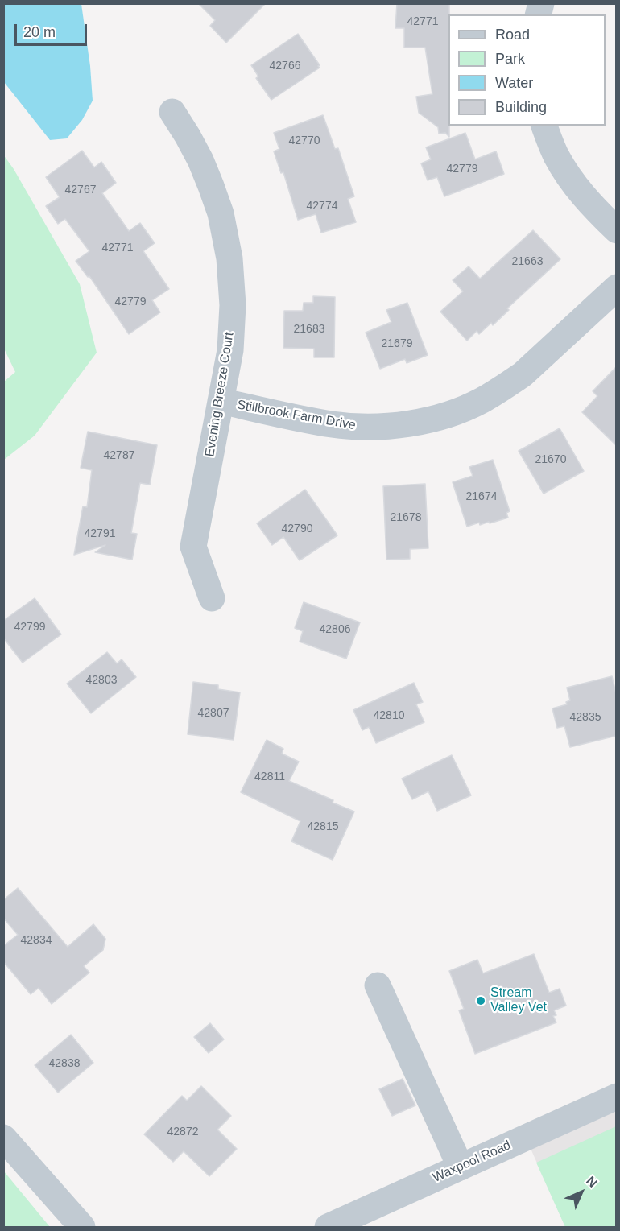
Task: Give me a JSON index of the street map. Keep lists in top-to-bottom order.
{
  "streets": {
    "street": ["Evening Breeze Court", "Stillbrook Farm Drive", "Waxpool Road"]
  },
  "crossings": [
    ["Evening Breeze Court", "Stillbrook Farm Drive"]
  ],
  "places": ["Stream Valley Vet"],
  "house_numbers": [
    "42771",
    "42766",
    "42770",
    "42779",
    "42767",
    "42774",
    "42771",
    "21663",
    "42779",
    "21683",
    "21679",
    "42787",
    "21670",
    "21674",
    "21678",
    "42790",
    "42791",
    "42799",
    "42806",
    "42803",
    "42807",
    "42810",
    "42835",
    "42811",
    "42815",
    "42834",
    "42838",
    "42872"
  ],
  "legend": [
    "Road",
    "Park",
    "Water",
    "Building"
  ],
  "scale_bar": "20 m",
  "north": "top right"
}
